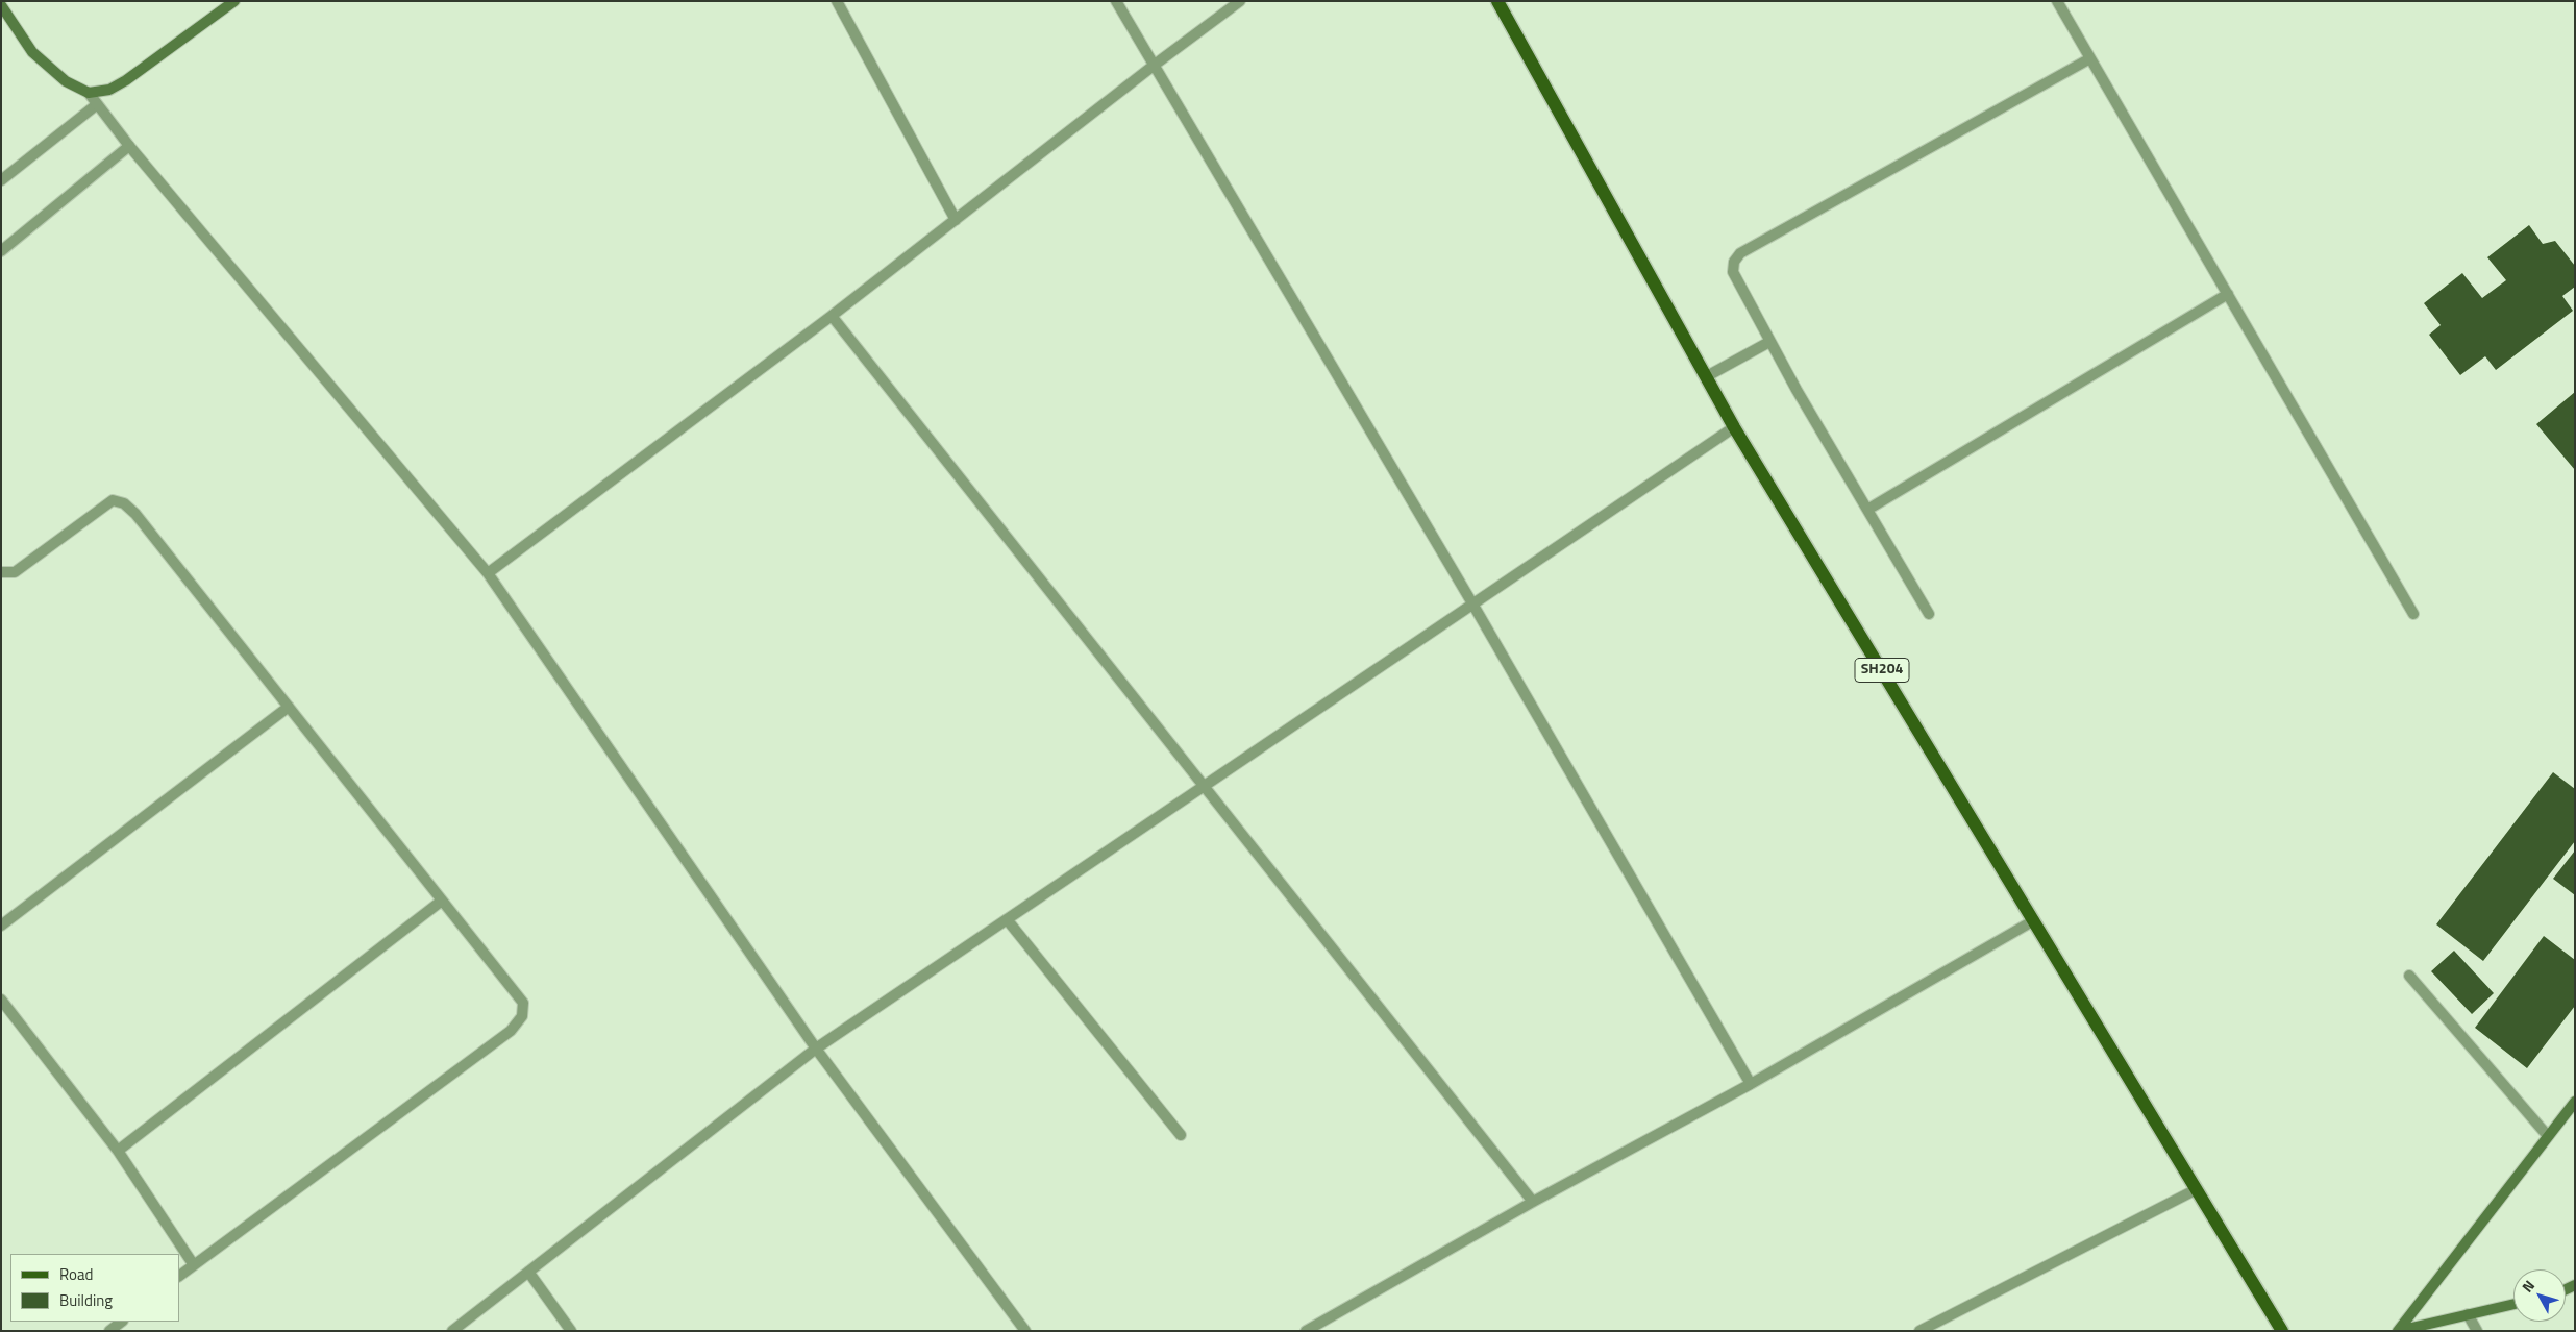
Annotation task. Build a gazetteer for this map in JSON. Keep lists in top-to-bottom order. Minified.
{"streets":{"main road":["SH204"]},"legend":["Road","Building"],"north":"top left"}
